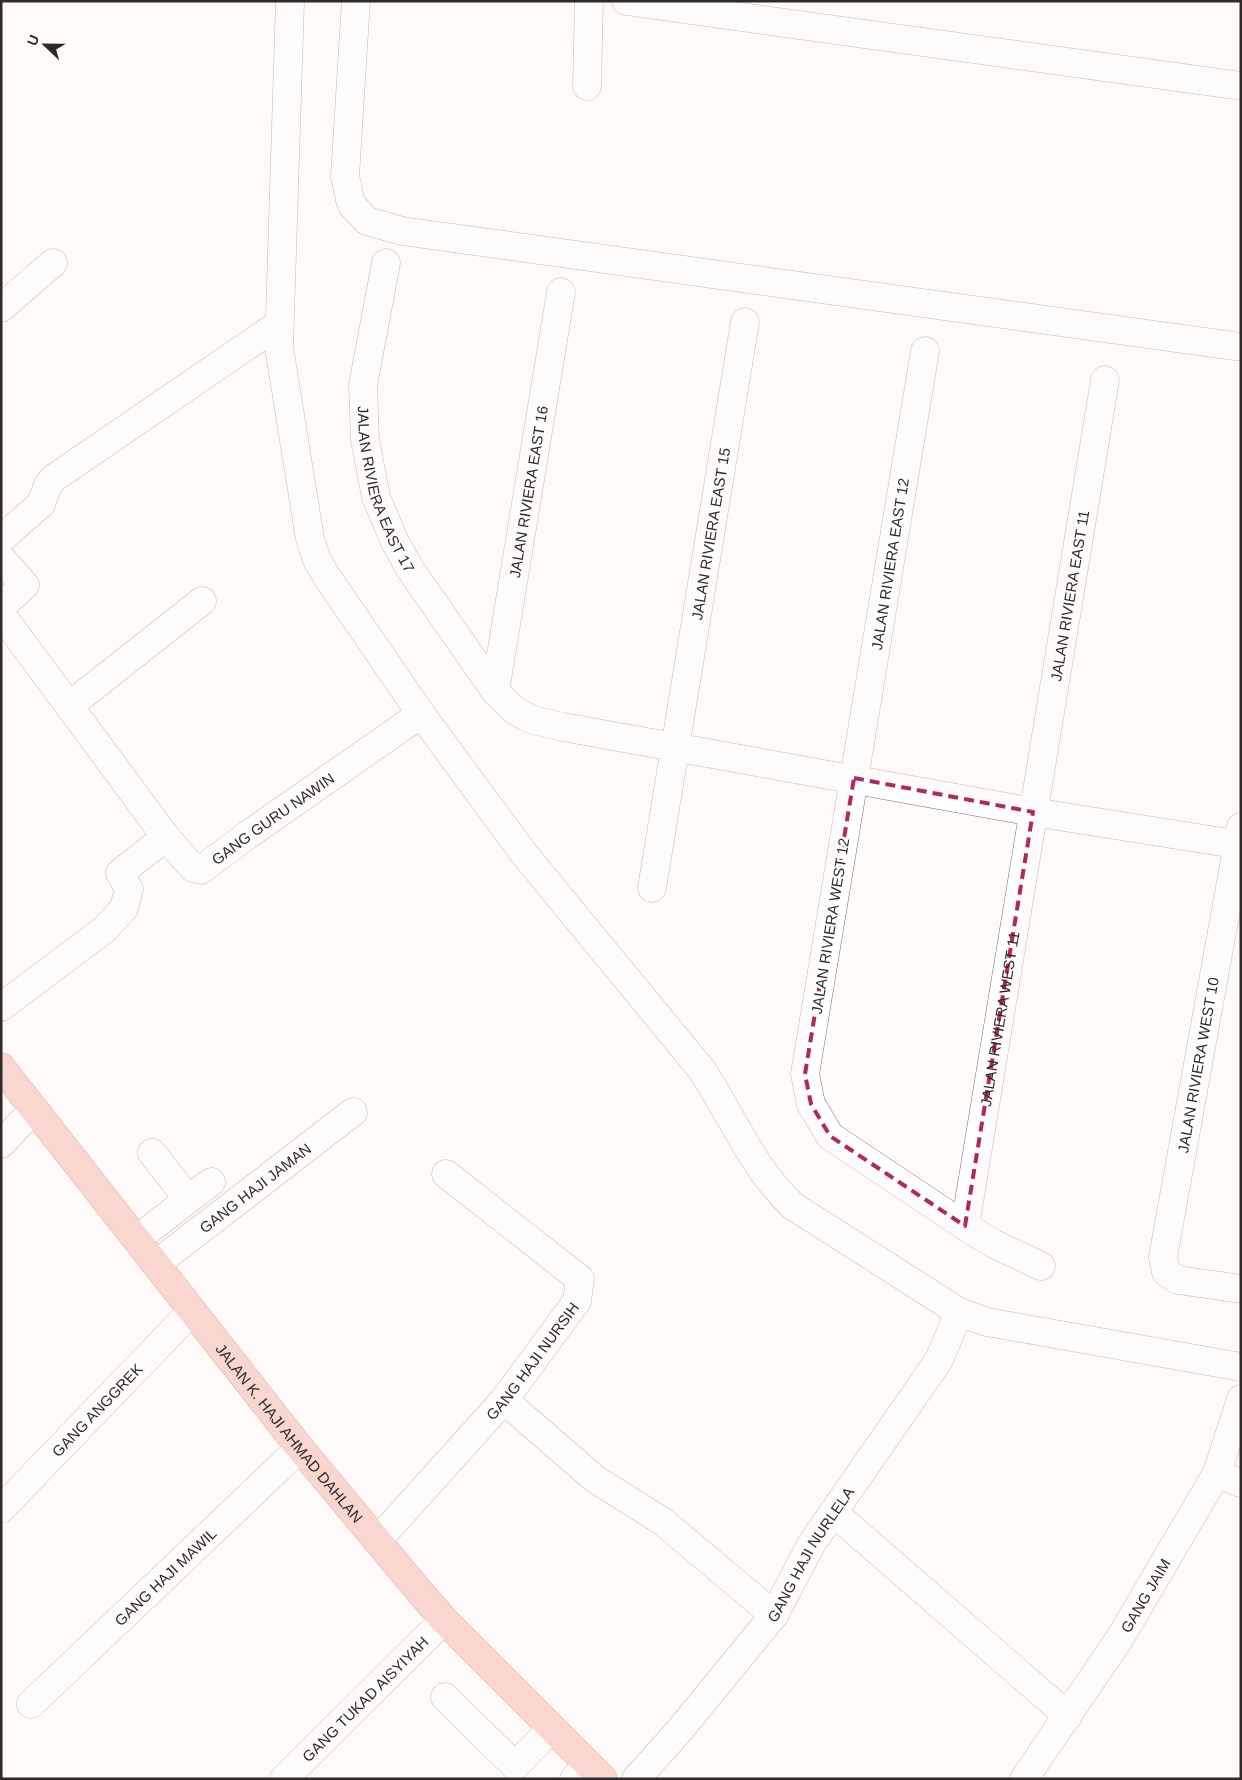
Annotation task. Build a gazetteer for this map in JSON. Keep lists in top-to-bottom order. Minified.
{"streets":{"main road":["JALAN K. HAJI AHMAD DAHLAN"],"street":["JALAN RIVIERA EAST 17","JALAN RIVIERA EAST 16","JALAN RIVIERA EAST 15","JALAN RIVIERA EAST 12","JALAN RIVIERA EAST 11","GANG GURU NAWIN","JALAN RIVIERA WEST 12","JALAN RIVIERA WEST 11","JALAN RIVIERA WEST 10","GANG HAJI JAMAN","GANG HAJI NURSIH","GANG ANGGREK","GANG HAJI NURLELA","GANG HAJI MAWIL","GANG JAIM","GANG TUKAD AISYIYAH"]},"crossings":[["JALAN RIVIERA EAST 17","JALAN RIVIERA EAST 16"],["JALAN RIVIERA EAST 17","JALAN RIVIERA EAST 15"],["JALAN RIVIERA EAST 17","JALAN RIVIERA EAST 12"],["JALAN RIVIERA EAST 17","JALAN RIVIERA EAST 11"],["JALAN RIVIERA EAST 17","JALAN RIVIERA WEST 12"],["JALAN RIVIERA EAST 17","JALAN RIVIERA WEST 11"],["JALAN RIVIERA EAST 17","JALAN RIVIERA WEST 10"],["JALAN RIVIERA EAST 12","JALAN RIVIERA WEST 12"],["JALAN RIVIERA EAST 11","JALAN RIVIERA WEST 11"],["JALAN RIVIERA WEST 12","JALAN RIVIERA WEST 11"],["GANG HAJI JAMAN","JALAN K. HAJI AHMAD DAHLAN"],["GANG HAJI NURSIH","JALAN K. HAJI AHMAD DAHLAN"],["GANG ANGGREK","JALAN K. HAJI AHMAD DAHLAN"],["JALAN K. HAJI AHMAD DAHLAN","GANG HAJI MAWIL"],["JALAN K. HAJI AHMAD DAHLAN","GANG TUKAD AISYIYAH"]],"north":"left"}
